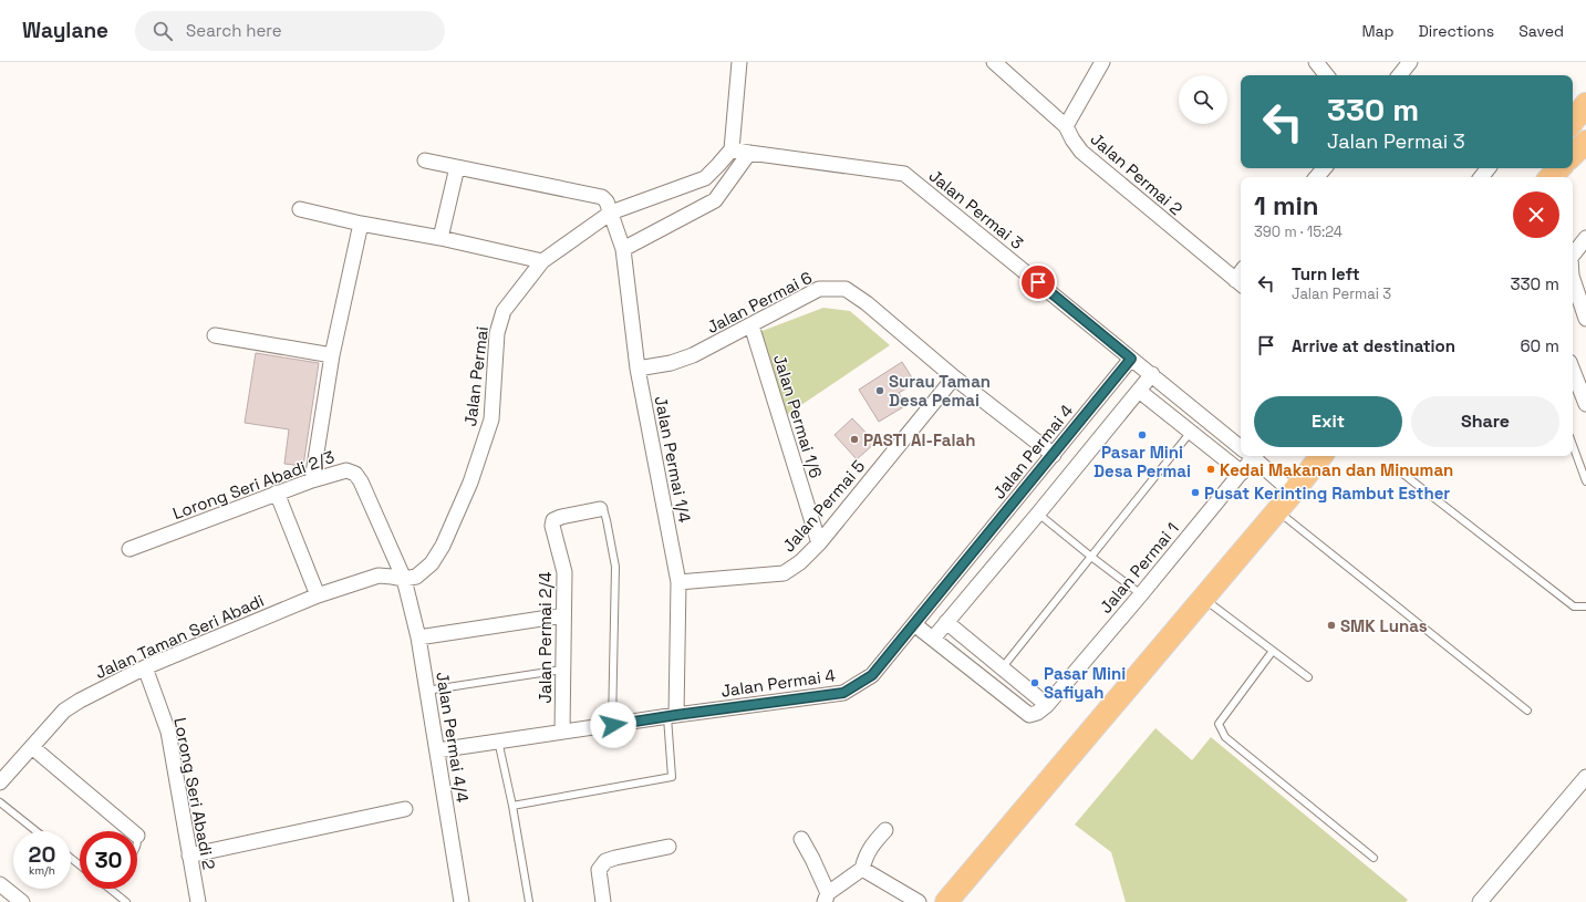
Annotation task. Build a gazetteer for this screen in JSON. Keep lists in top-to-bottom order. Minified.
{"streets":{"street":["Jalan Permai 2","Jalan Permai 3","Jalan Permai 6","Jalan Permai","Jalan Permai 1/6","Jalan Permai 4","Jalan Permai 1/4","Lorong Seri Abadi 2/3","Jalan Permai 5","Jalan Permai 1","Jalan Taman Seri Abadi","Jalan Permai 2/4","Jalan Permai 4/4","Lorong Seri Abadi 2"]},"crossings":[["Jalan Permai 3","Jalan Permai"],["Jalan Permai 3","Jalan Permai 4"],["Jalan Permai 6","Jalan Permai 1/6"],["Jalan Permai 6","Jalan Permai 4"],["Jalan Permai 6","Jalan Permai 1/4"],["Jalan Permai 6","Jalan Permai 5"],["Jalan Permai","Jalan Permai 1/4"],["Jalan Permai","Lorong Seri Abadi 2/3"],["Jalan Permai","Jalan Taman Seri Abadi"],["Jalan Permai","Jalan Permai 4/4"],["Jalan Permai 1/6","Jalan Permai 5"],["Jalan Permai 4","Jalan Permai 1/4"],["Jalan Permai 4","Jalan Permai 2/4"],["Jalan Permai 4","Jalan Permai 4/4"],["Jalan Permai 1/4","Jalan Permai 5"],["Lorong Seri Abadi 2/3","Jalan Taman Seri Abadi"],["Lorong Seri Abadi 2/3","Jalan Permai 4/4"],["Jalan Taman Seri Abadi","Jalan Permai 4/4"],["Jalan Taman Seri Abadi","Lorong Seri Abadi 2"]],"places":["Surau Taman Desa Pemai","Pasar Mini Desa Permai","PASTI Al-Falah","Kedai Makanan dan Minuman","Pusat Kerinting Rambut Esther","SMK Lunas","Pasar Mini Safiyah"],"page":{"header":"Waylane","search":"Search here","nav":["Map","Directions","Saved"],"turn":["330 m","Jalan Permai 3"],"heading":["1 min","390 m · 15:24"],"list":[{"name":"Turn left","note":"Jalan Permai 3","value":"330 m"},{"name":"Arrive at destination","value":"60 m"}],"buttons":["Exit","Share"],"speed":"20 km/h","limit":"30"}}
